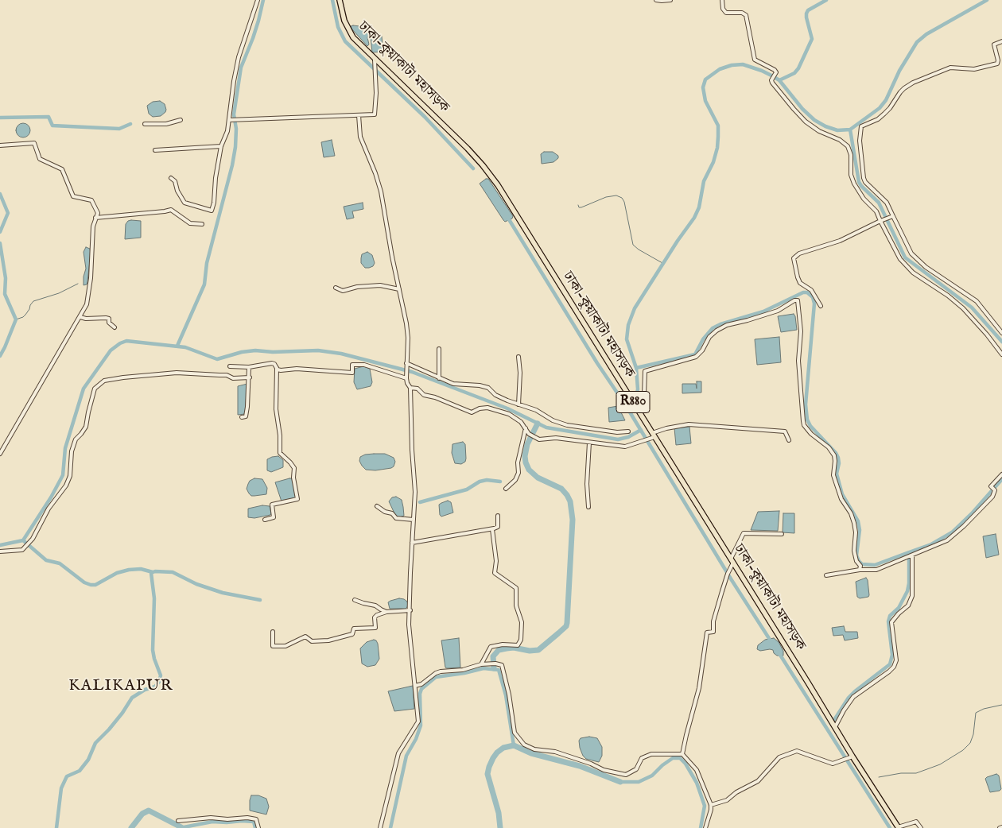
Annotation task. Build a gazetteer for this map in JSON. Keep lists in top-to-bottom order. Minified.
{"streets":{"main road":["ঢাকা-কুয়াকাটা মহাসড়ক","R880"]},"districts":["KALIKAPUR"]}
